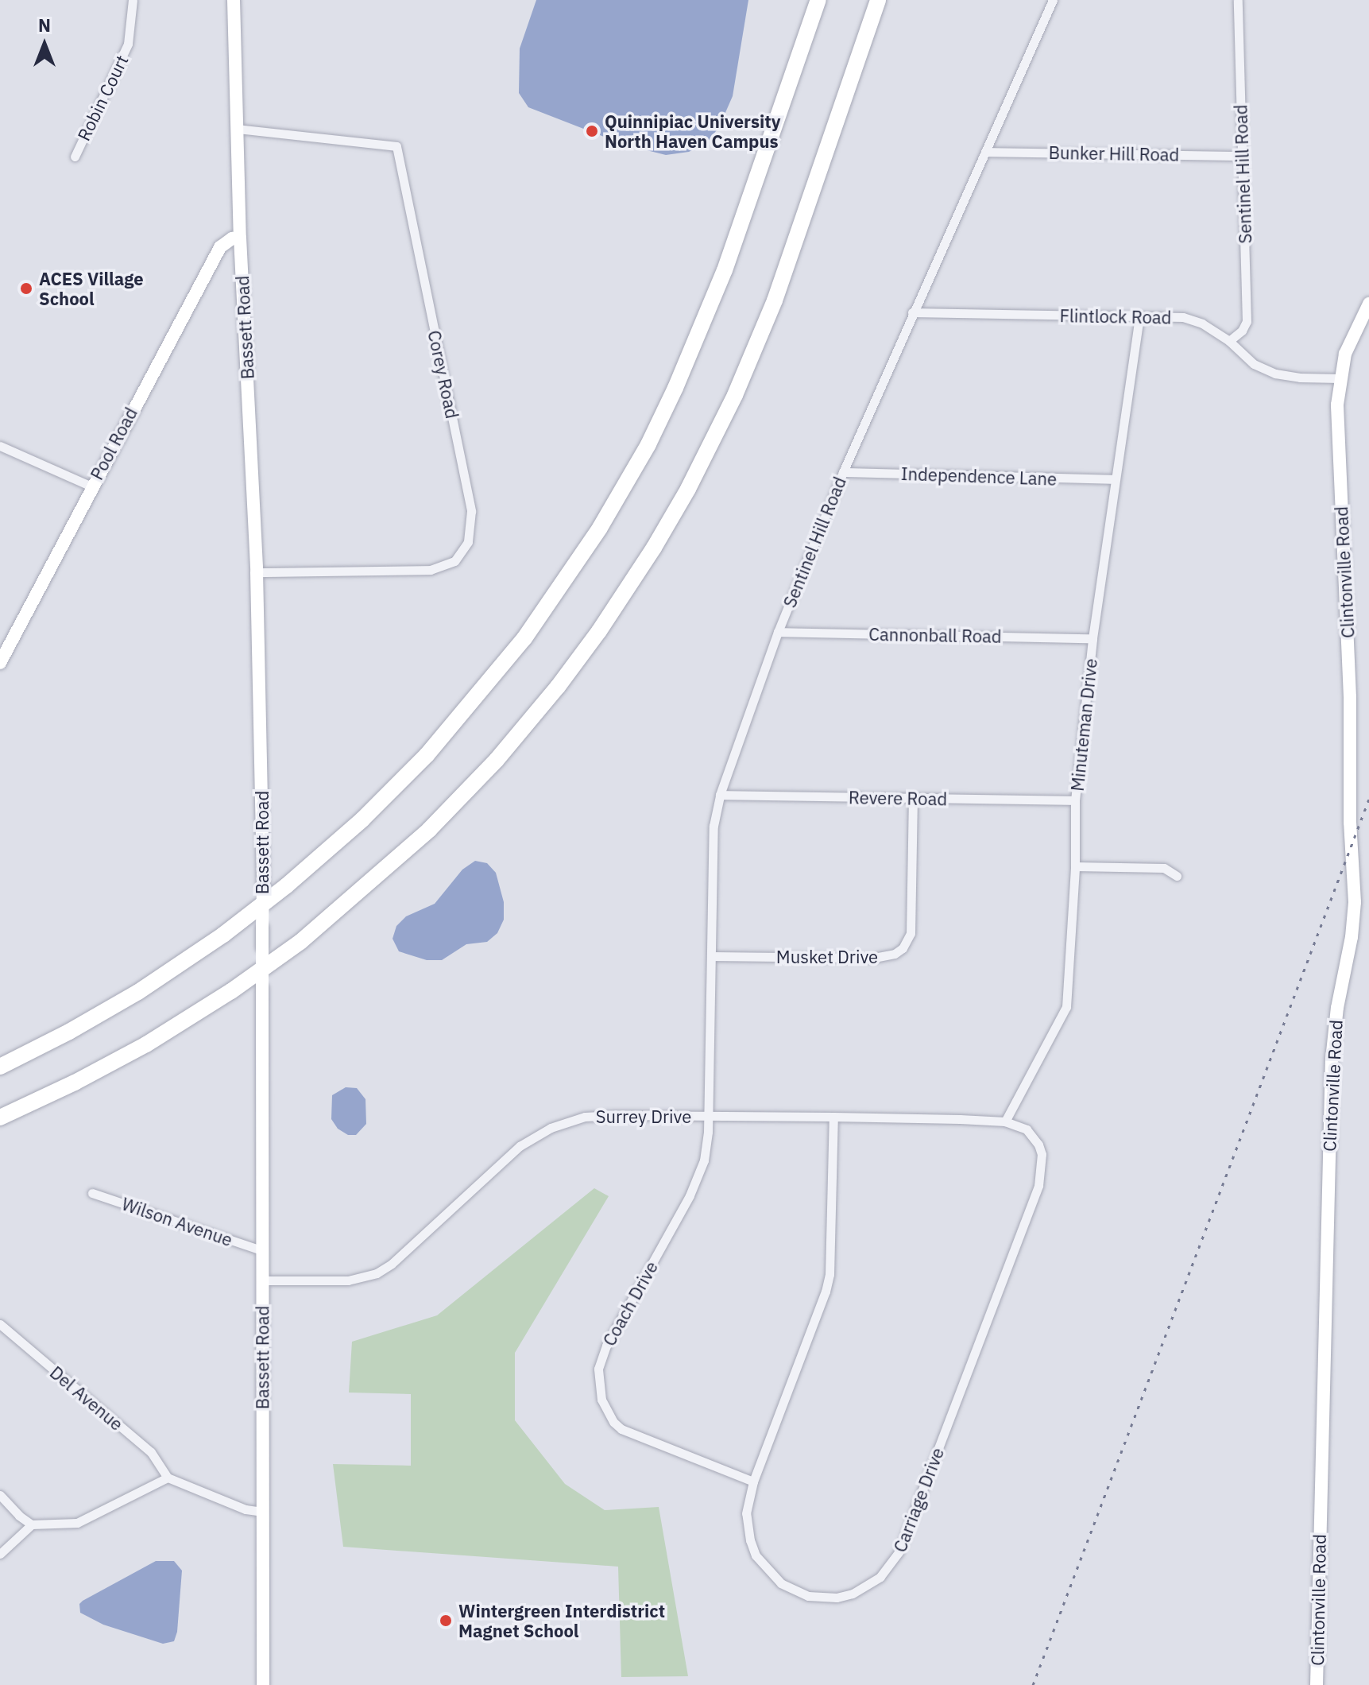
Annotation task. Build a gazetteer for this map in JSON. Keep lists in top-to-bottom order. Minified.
{"streets":{"street":["Robin Court","Bunker Hill Road","Sentinel Hill Road","Flintlock Road","Bassett Road","Corey Road","Pool Road","Independence Lane","Clintonville Road","Cannonball Road","Minuteman Drive","Revere Road","Musket Drive","Surrey Drive","Wilson Avenue","Coach Drive","Del Avenue","Carriage Drive"]},"crossings":[["Bunker Hill Road","Sentinel Hill Road"],["Sentinel Hill Road","Flintlock Road"],["Sentinel Hill Road","Independence Lane"],["Sentinel Hill Road","Cannonball Road"],["Sentinel Hill Road","Revere Road"],["Sentinel Hill Road","Musket Drive"],["Sentinel Hill Road","Surrey Drive"],["Sentinel Hill Road","Coach Drive"],["Flintlock Road","Clintonville Road"],["Flintlock Road","Minuteman Drive"],["Bassett Road","Corey Road"],["Bassett Road","Pool Road"],["Bassett Road","Surrey Drive"],["Bassett Road","Wilson Avenue"],["Independence Lane","Minuteman Drive"],["Cannonball Road","Minuteman Drive"],["Minuteman Drive","Revere Road"],["Minuteman Drive","Surrey Drive"],["Minuteman Drive","Carriage Drive"],["Revere Road","Musket Drive"],["Surrey Drive","Coach Drive"],["Surrey Drive","Carriage Drive"],["Coach Drive","Carriage Drive"]],"places":["Quinnipiac University North Haven Campus","ACES Village School","Wintergreen Interdistrict Magnet School"],"north":"top"}
